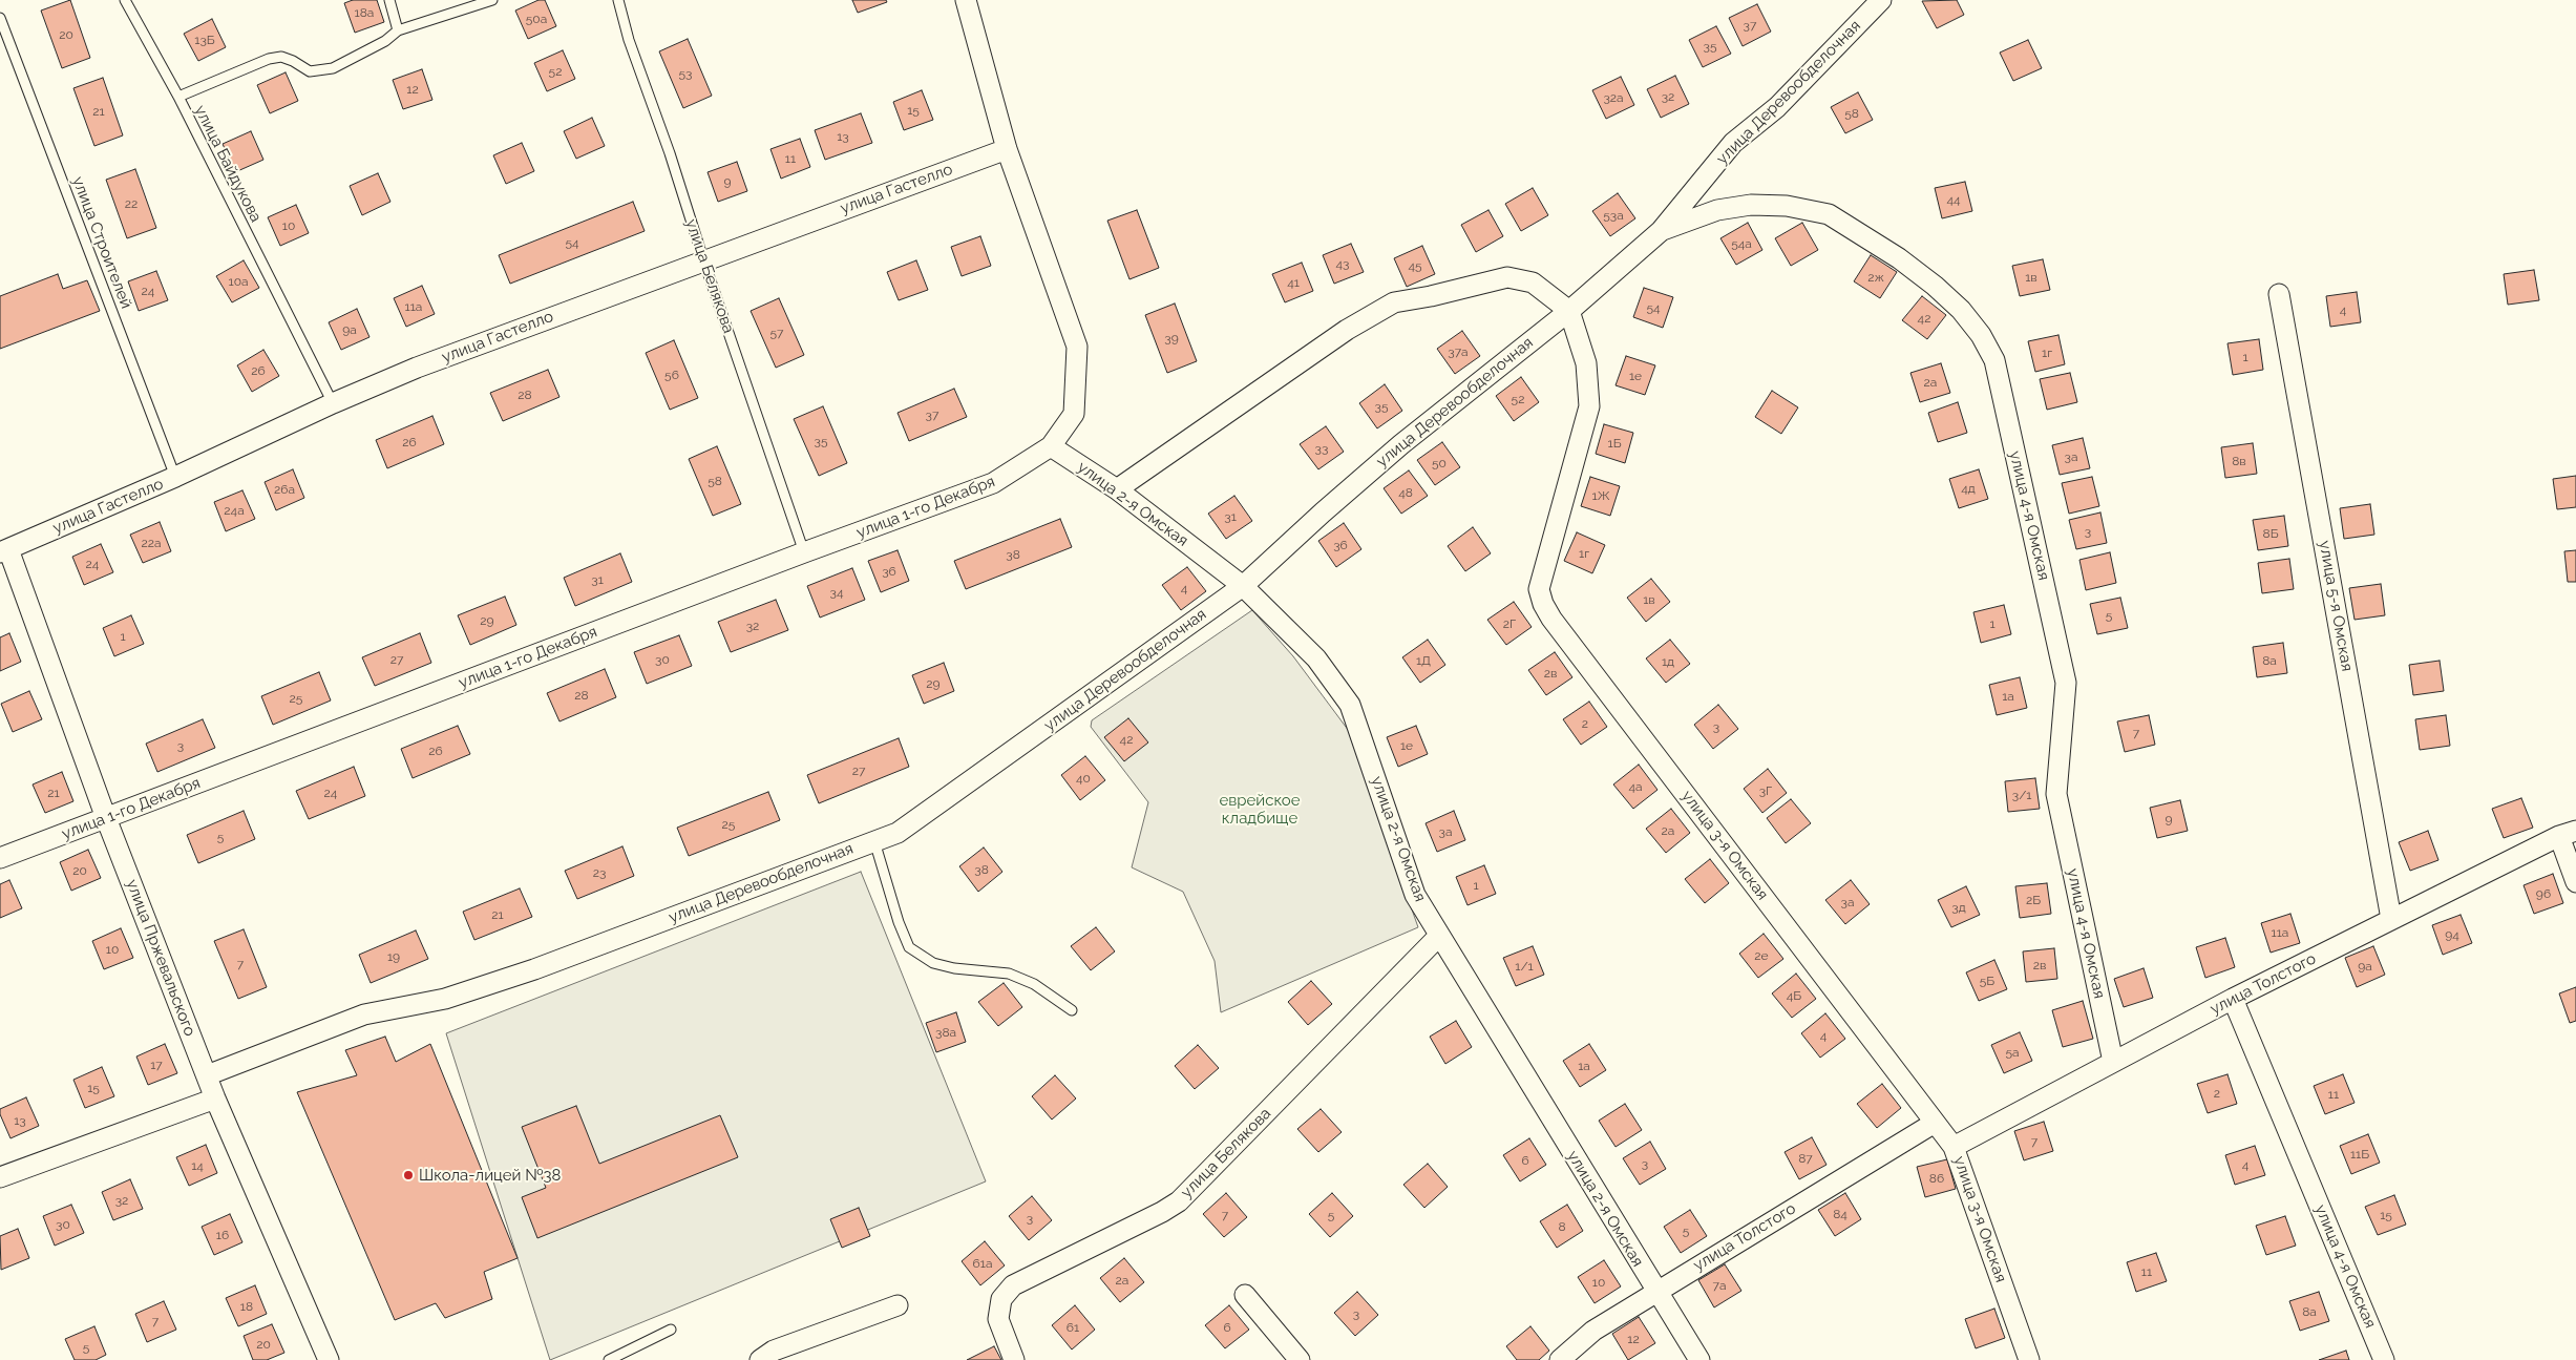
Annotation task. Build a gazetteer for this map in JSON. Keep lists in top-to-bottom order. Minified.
{"streets":{"street":["улица Деревообделочная","улица Гастелло","улица Белякова","улица 2-я Омская","улица 1-го Декабря","улица 4-я Омская","улица 5-я Омская","улица 3-я Омская","улица Пржевальского","улица Толстого"],"lane":["улица Байдукова","улица Строителей"]},"crossings":[["улица Деревообделочная","улица 2-я Омская"],["улица Деревообделочная","улица 4-я Омская"],["улица Деревообделочная","улица 3-я Омская"],["улица Деревообделочная","улица Пржевальского"],["улица Байдукова","улица Гастелло"],["улица Гастелло","улица Строителей"],["улица Гастелло","улица Белякова"],["улица Гастелло","улица Пржевальского"],["улица Белякова","улица 2-я Омская"],["улица Белякова","улица 1-го Декабря"],["улица 2-я Омская","улица 1-го Декабря"],["улица 2-я Омская","улица Толстого"],["улица 1-го Декабря","улица Пржевальского"],["улица 4-я Омская","улица Толстого"],["улица 5-я Омская","улица Толстого"],["улица 3-я Омская","улица Толстого"]],"parks":["еврейское кладбище"],"places":["Школа-лицей №38"],"house_numbers":["18а","50а","37","20","13Б","35","52","53","12","32","32а","15","21","58","13","11","9","44","22","53а","10","54","54а","43","45","2ж","1в","10а","41","24","11а","54","4","42","9а","57","39","37а","1г","1","26","56","1е","2а","28","52","35","37","35","26","1Б","33","3а","8в","50","58","4д","26а","48","1Ж","24а","31","3","8Б","22а","36","1г","38","24","36","31","4","34","1в","5","29","2Г","1","32","1","27","30","1Д","8а","1д","2в","29","28","1а","25","2","3","7","42","3","1е","26","27","40","4а","3Г","21","24","3/1","9","25","2а","3а","5","38","20","23","1","96","2Б","3а","3д","21","11а","94","10","2е","19","7","2в","1/1","9а","5Б","4Б","38а","4","5а","17","1а","15","2","11","13","7","11Б","87","6","3","4","14","86","32","84","7","5","15","3","30","8","5","16","61а","11","2а","10","7а","18","8а","3","7","61","6","12","20","5"]}
